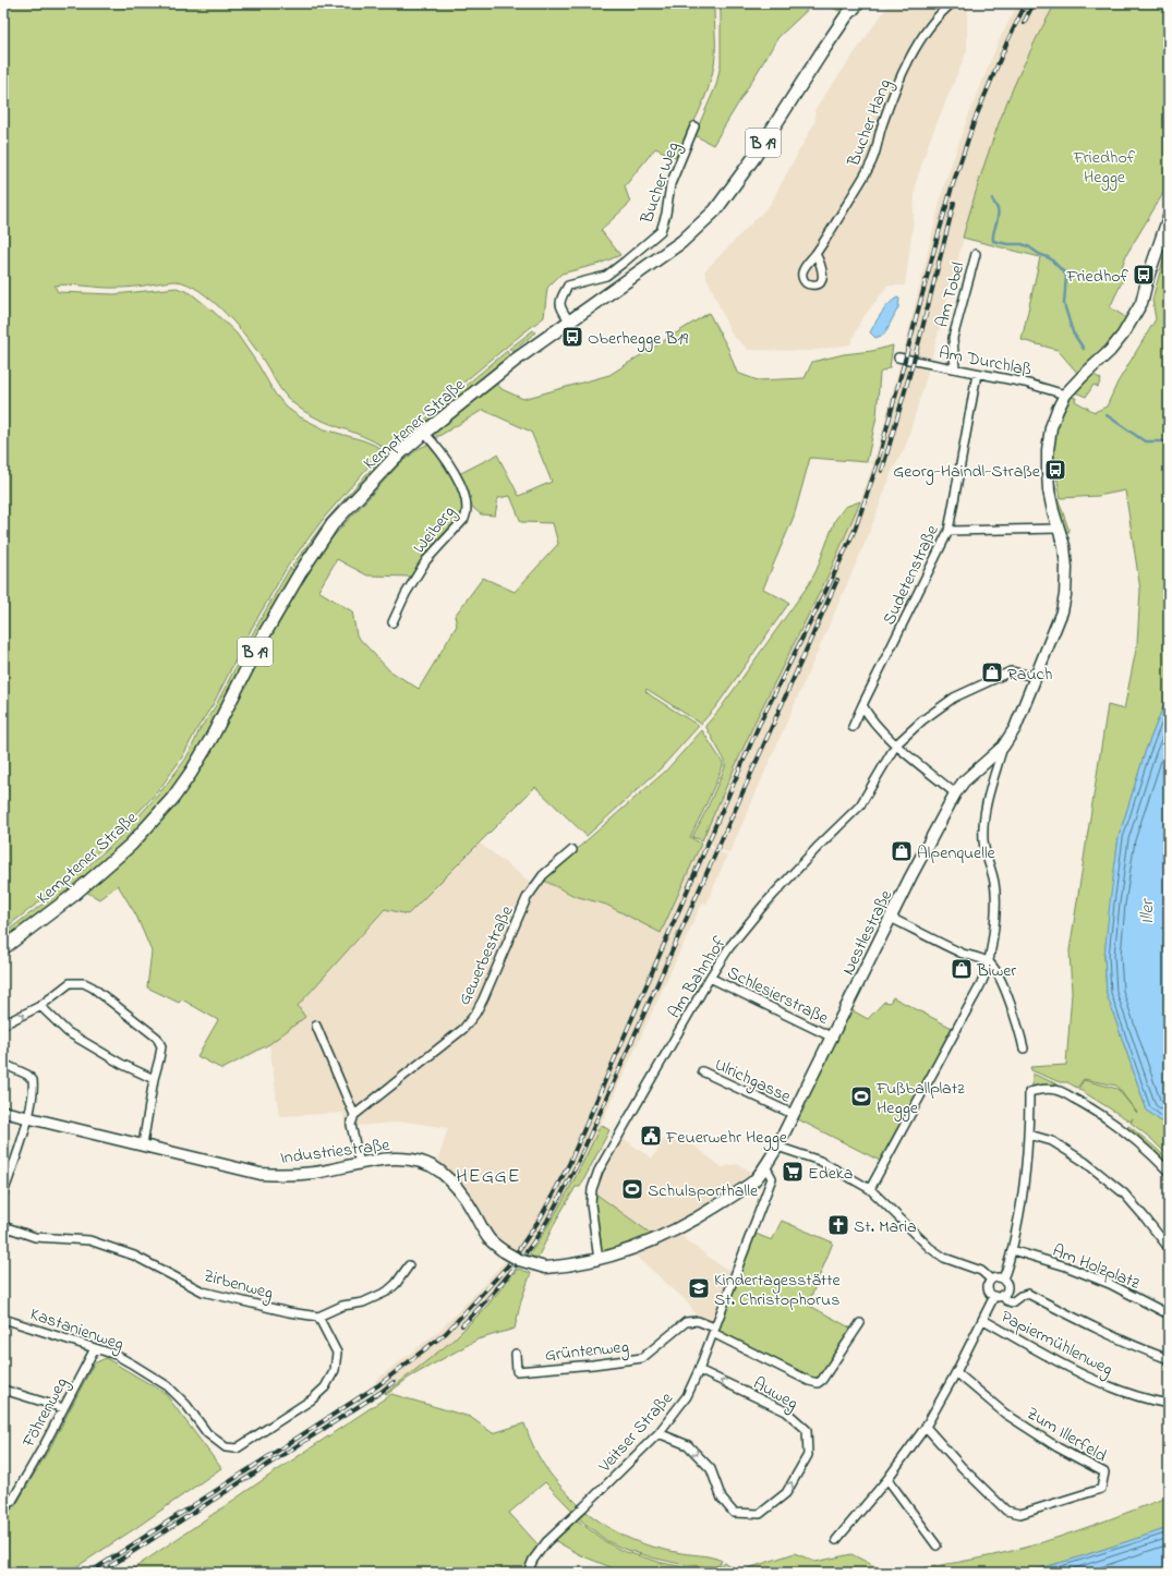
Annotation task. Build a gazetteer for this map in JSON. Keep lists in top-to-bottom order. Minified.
{"streets":{"main road":["B 19","Kemptener Straße"],"street":["Bucher Hang","Bucher Weg","Am Tobel","Am Durchlaß","Weiberg","Sudetenstraße","Nestlestraße","Gewerbestraße","Am Bahnhof","Schlesierstraße","Ulrichgasse","Industriestraße","Am Holzplatz","Zirbenweg","Kastanienweg","Papiermühlenweg","Grüntenweg","Auweg","Föhrenweg","Veitser Straße","Zum Illerfeld"]},"crossings":[["Bucher Weg","Kemptener Straße"],["Am Tobel","Am Durchlaß"],["Am Durchlaß","Sudetenstraße"],["Kemptener Straße","Weiberg"],["Nestlestraße","Schlesierstraße"],["Nestlestraße","Ulrichgasse"],["Nestlestraße","Industriestraße"],["Am Bahnhof","Schlesierstraße"],["Am Bahnhof","Industriestraße"],["Industriestraße","Veitser Straße"],["Zirbenweg","Kastanienweg"],["Kastanienweg","Föhrenweg"],["Grüntenweg","Veitser Straße"],["Auweg","Veitser Straße"]],"districts":["HEGGE"],"water":["Iller"],"parks":["Friedhof Hegge"],"places":{"bus stop":["Friedhof","Oberhegge B19","Georg-Haindl-Straße"],"shop":["Rauch","Alpenquelle","Biwer"],"sports":["Fußballplatz Hegge","Schulsporthalle"],"public building":["Feuerwehr Hegge"],"supermarket":["Edeka"],"church":["St. Maria"],"school or university":["Kindertagesstätte St. Christophorus"]}}
